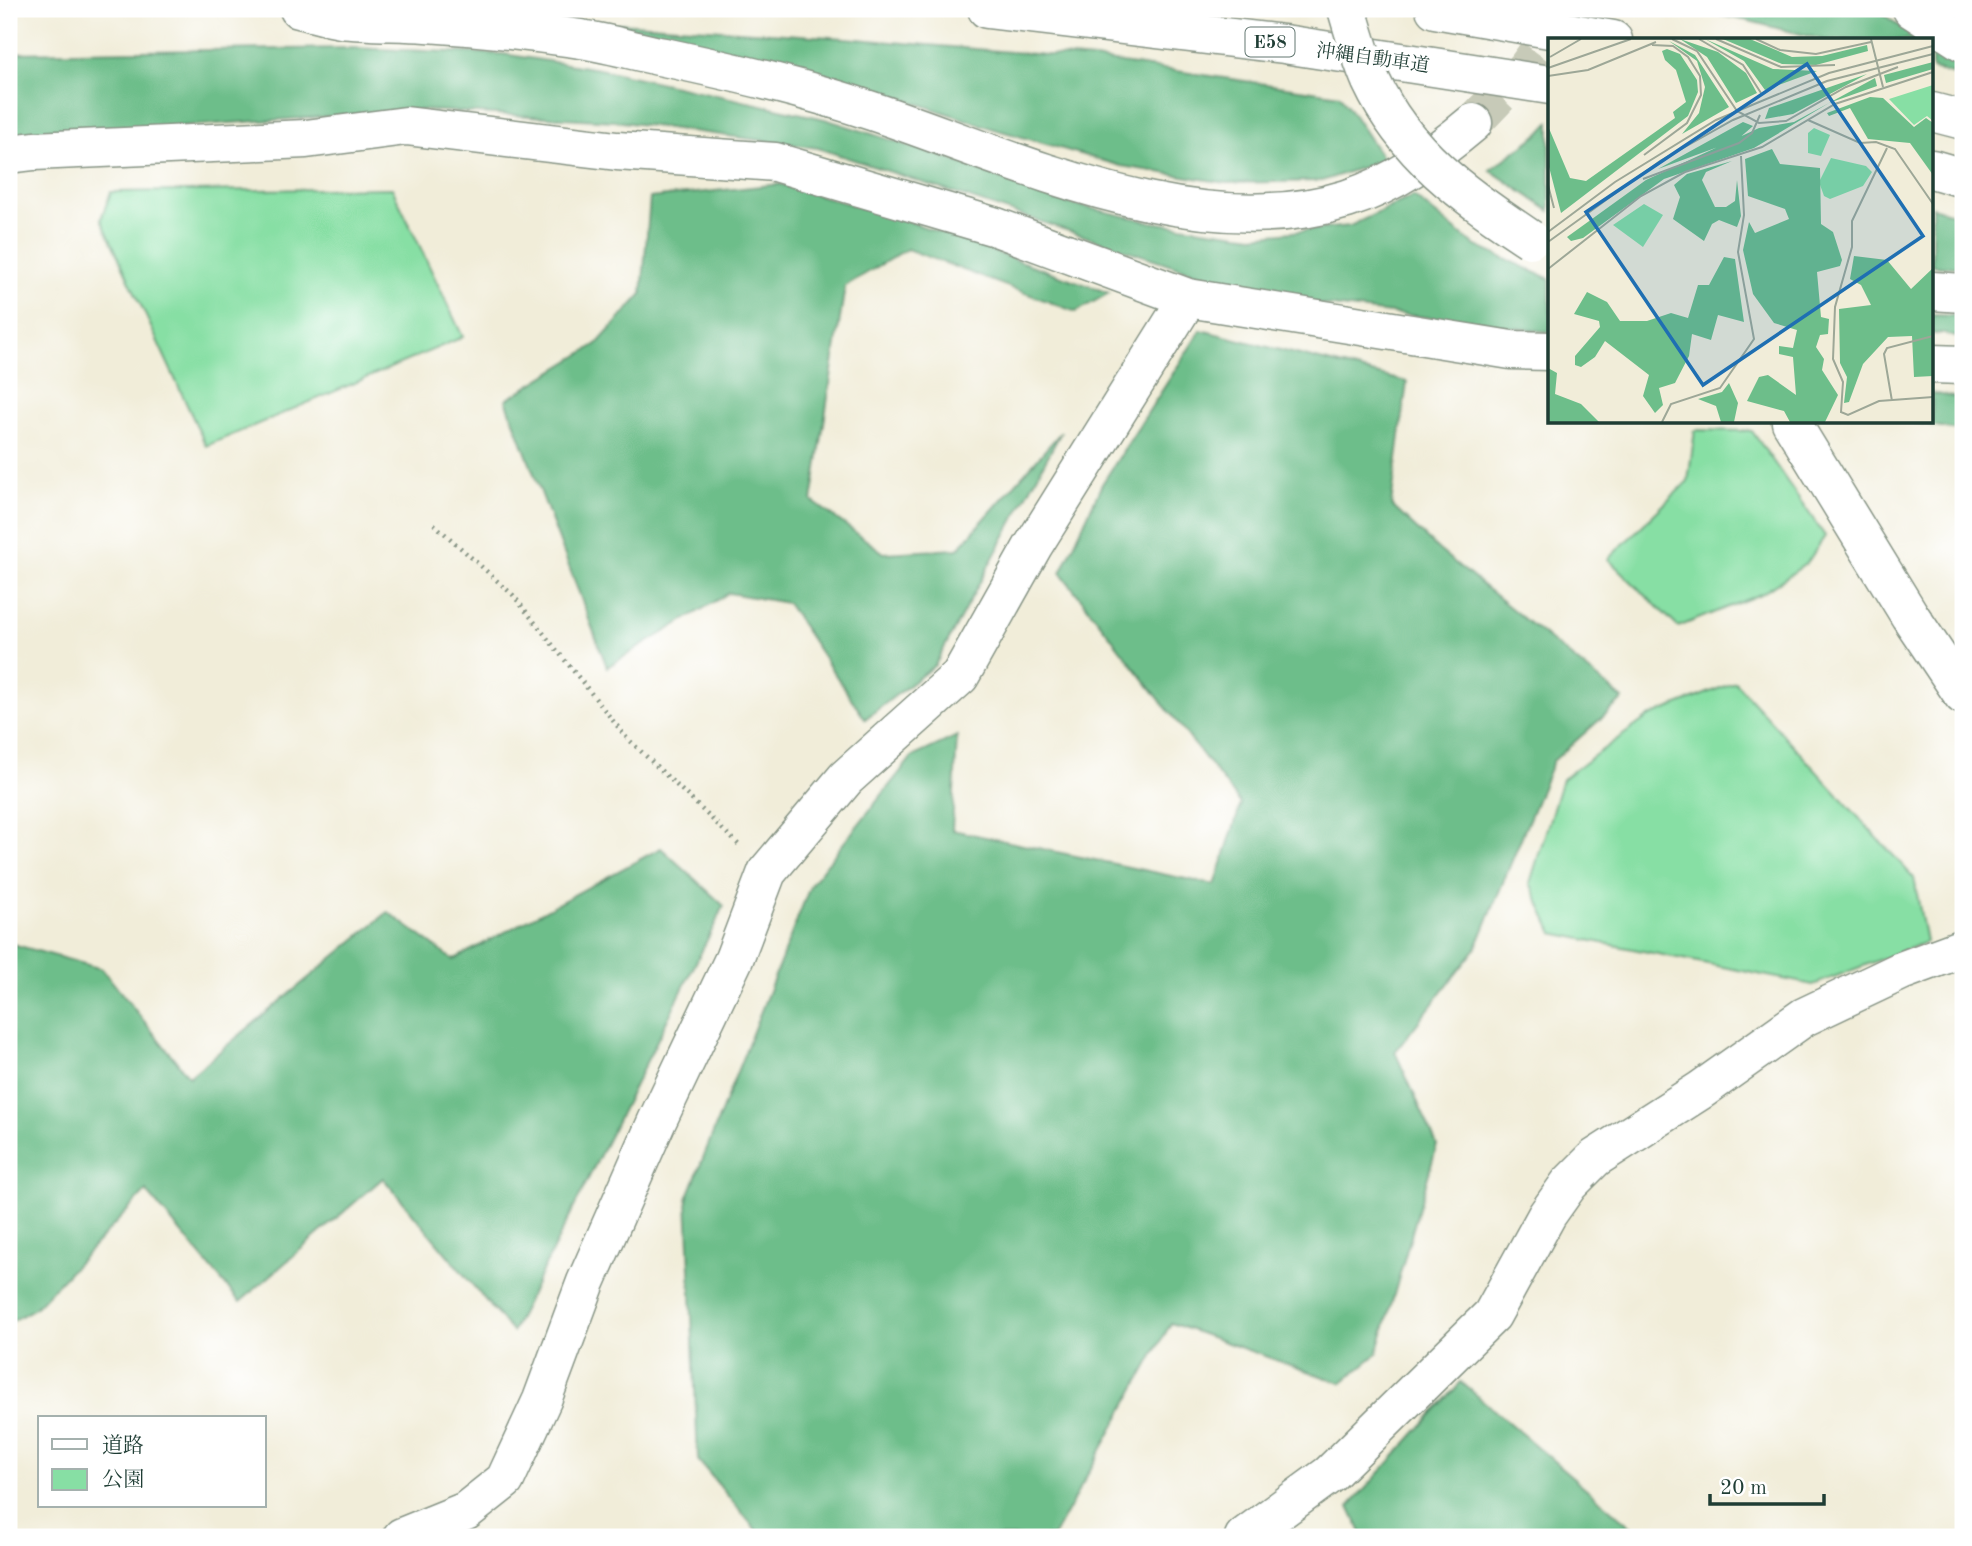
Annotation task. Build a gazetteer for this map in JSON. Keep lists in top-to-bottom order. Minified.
{"streets":{"main road":["E58","沖縄自動車道"]},"legend":["道路","公園"],"scale_bar":"20 m"}
